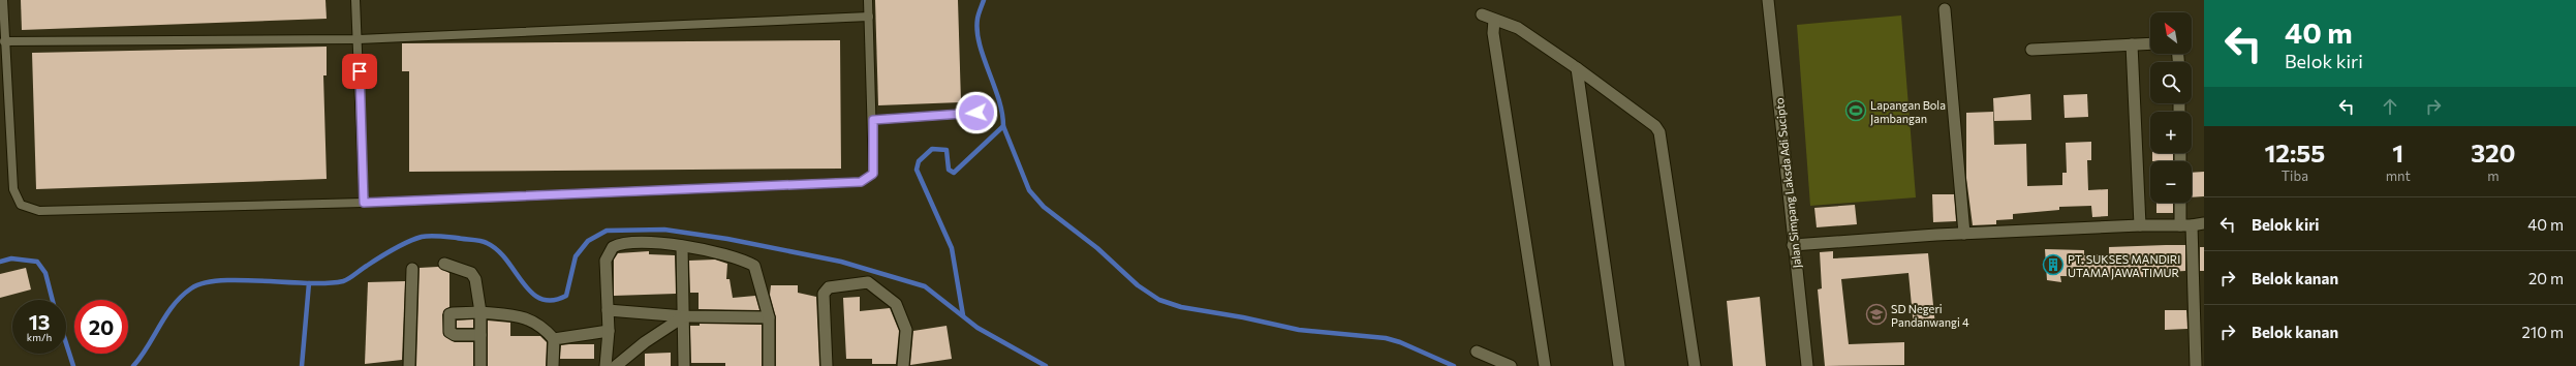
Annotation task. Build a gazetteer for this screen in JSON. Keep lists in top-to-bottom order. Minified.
{"streets":{"street":["Jalan Simpang Laksda Adi Sucipto"]},"places":{"sports":["Lapangan Bola Jambangan"],"building":["PT. SUKSES MANDIRI UTAMA JAWA TIMUR"],"school or university":["SD Negeri Pandanwangi 4"]},"north":"top left","page":{"turn":["40 m","Belok kiri"],"map_buttons":["+","−"],"eta":["12:55","Tiba","1","mnt","320","m"],"list":[{"name":"Belok kiri","value":"40 m"},{"name":"Belok kanan","value":"20 m"},{"name":"Belok kanan","value":"210 m"}],"speed":"13 km/h","limit":"20"}}
